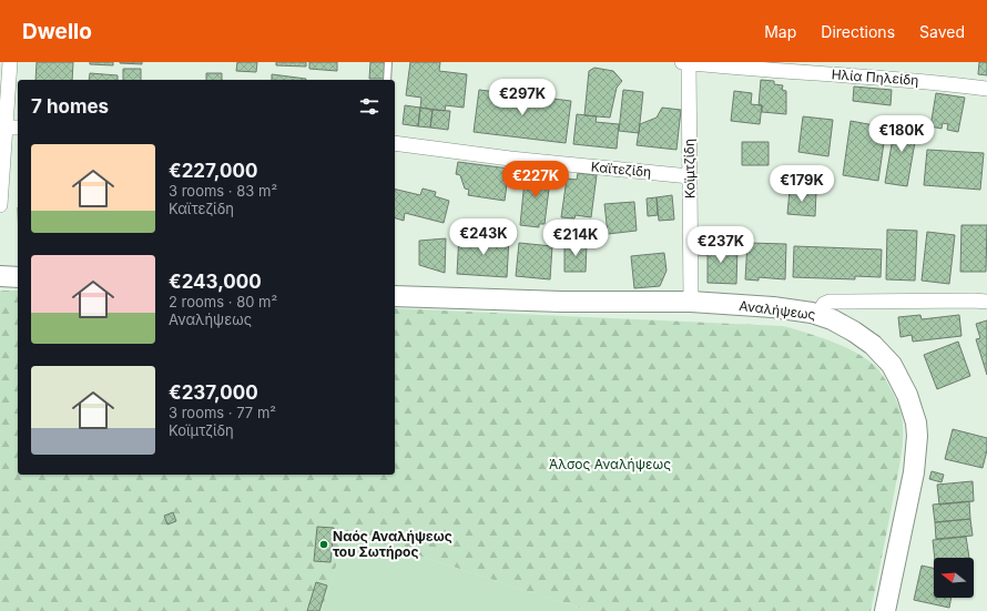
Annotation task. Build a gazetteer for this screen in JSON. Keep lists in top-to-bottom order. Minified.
{"streets":{"street":["Ηλία Πηλείδη","Κοϊμτζίδη","Καϊτεζίδη","Αναλήψεως"]},"crossings":[["Ηλία Πηλείδη","Κοϊμτζίδη"],["Κοϊμτζίδη","Καϊτεζίδη"],["Κοϊμτζίδη","Αναλήψεως"]],"parks":["Άλσος Αναλήψεως"],"places":["Ναός Αναλήψεως του Σωτήρος"],"north":"left","page":{"header":"Dwello","nav":["Map","Directions","Saved"],"price":["€297K","€180K","€227K","€179K","€243K","€214K","€237K"],"heading":"7 homes","list":[{"name":"€227,000","note":"3 rooms · 83 m² · Καϊτεζίδη"},{"name":"€243,000","note":"2 rooms · 80 m² · Αναλήψεως"},{"name":"€237,000","note":"3 rooms · 77 m² · Κοϊμτζίδη"}]}}
